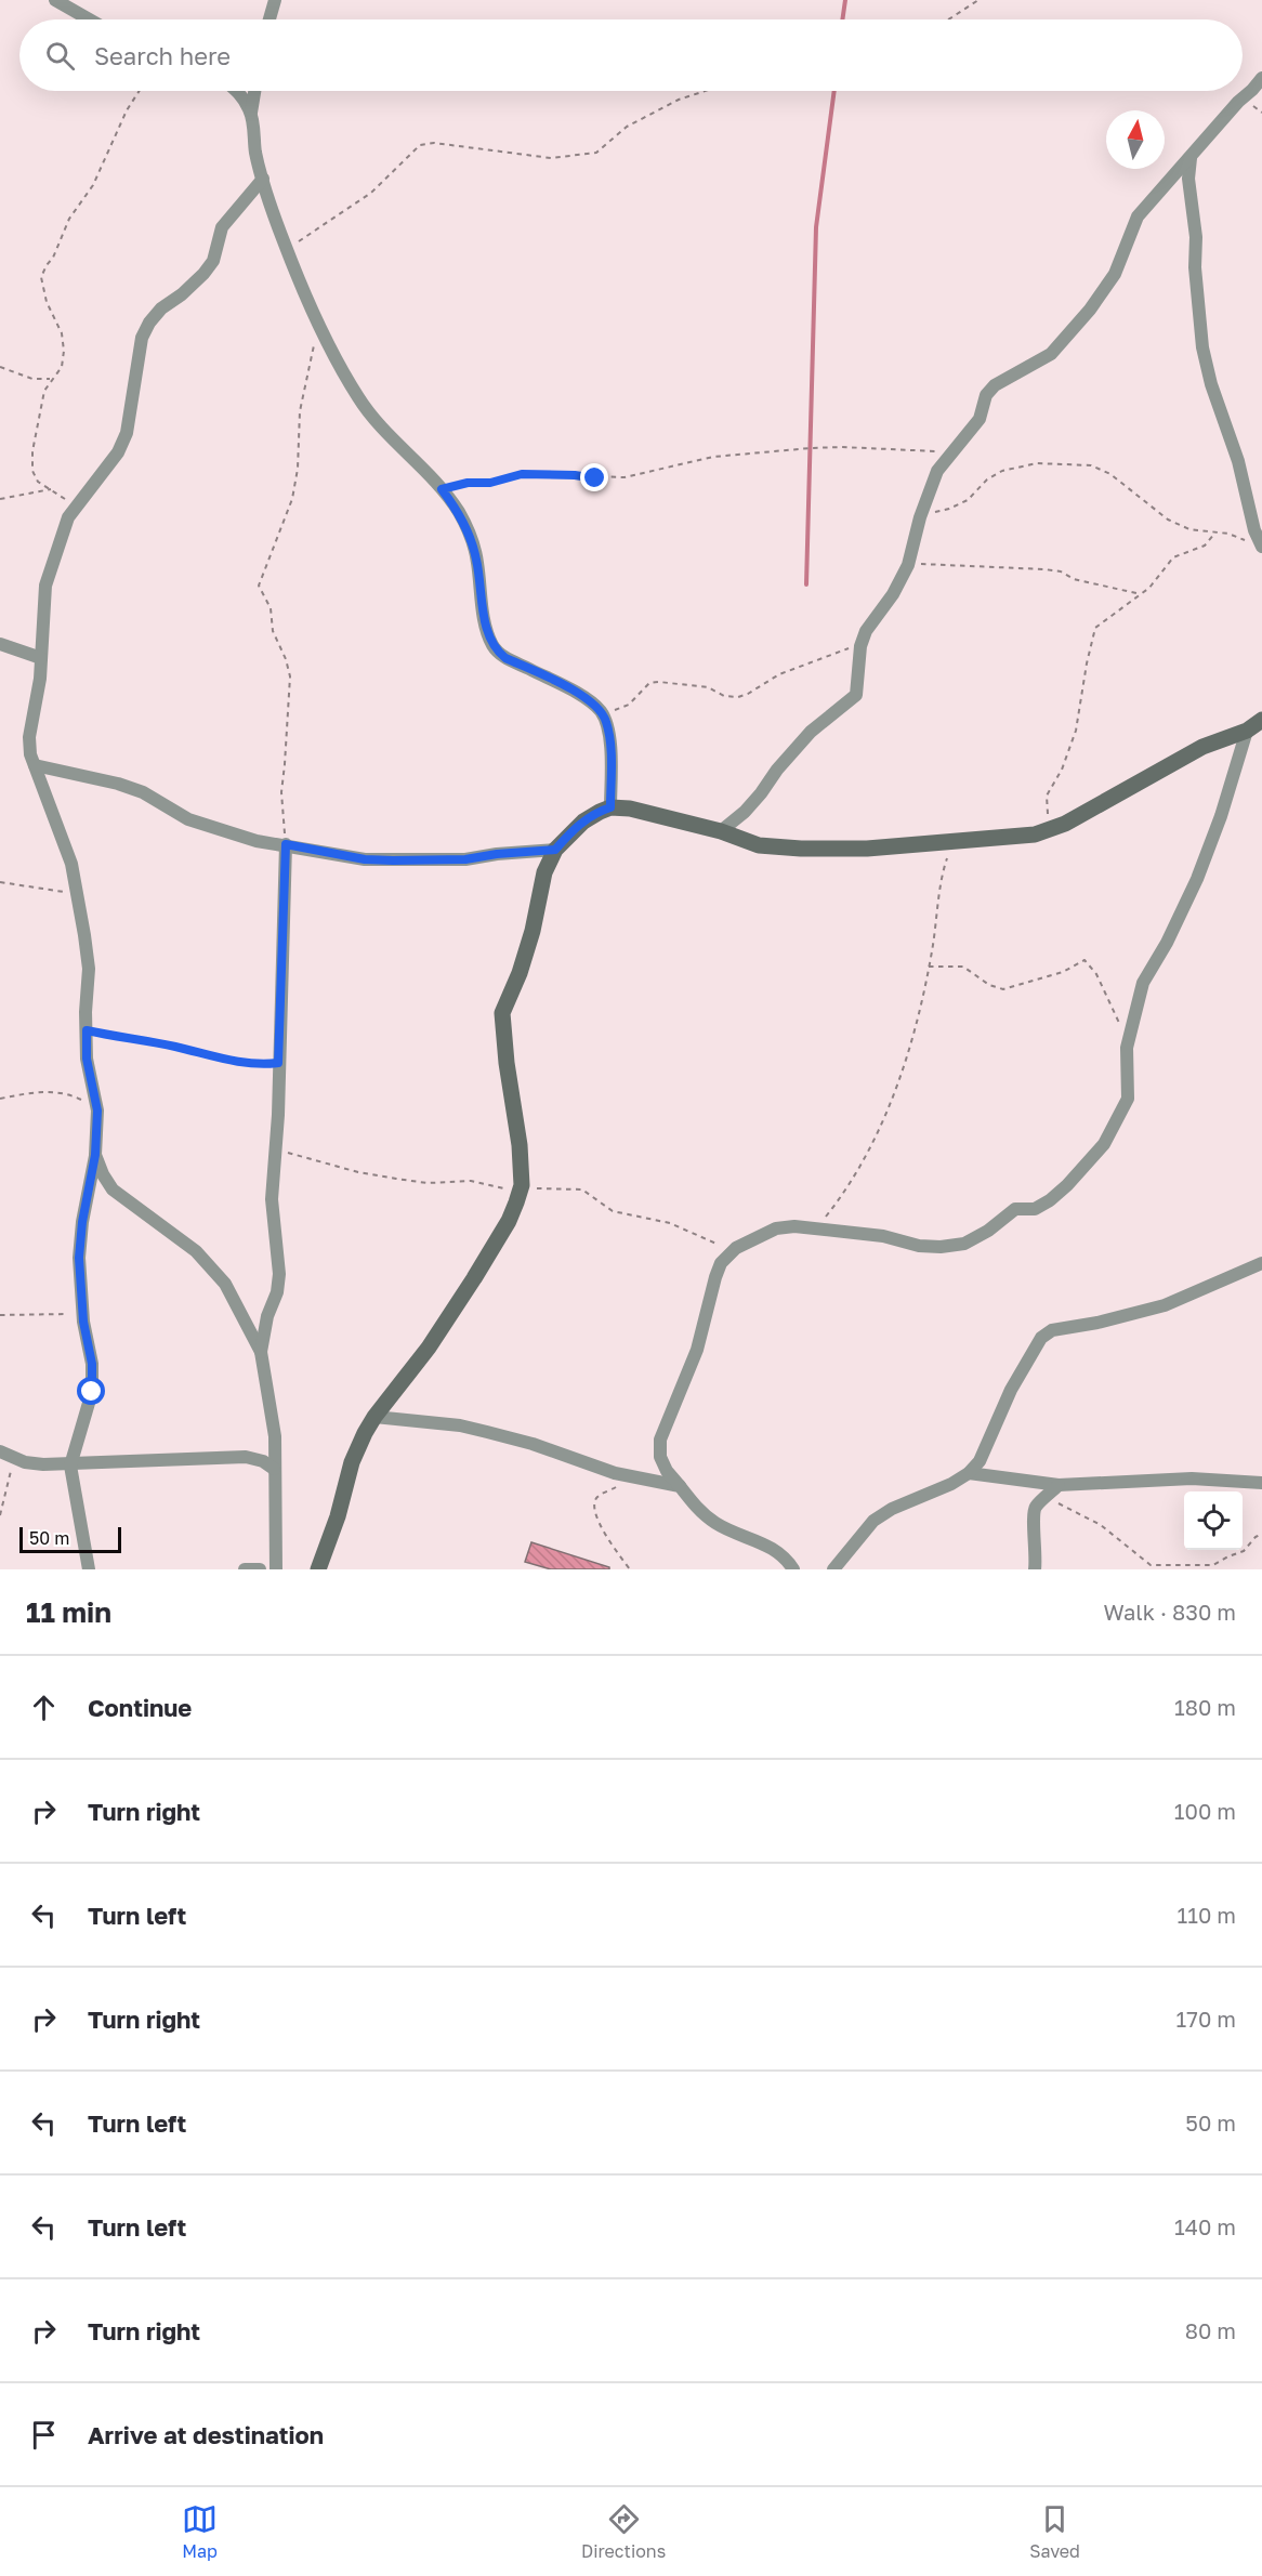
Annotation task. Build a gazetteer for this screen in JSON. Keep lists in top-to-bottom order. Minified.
{"scale_bar":"50 m","north":"top","page":{"search":"Search here","scale":"50 m","heading":["11 min","Walk · 830 m"],"list":[["Continue","180 m"],["Turn right","100 m"],["Turn left","110 m"],["Turn right","170 m"],["Turn left","50 m"],["Turn left","140 m"],["Turn right","80 m"],"Arrive at destination"],"nav":["Map","Directions","Saved"]}}
